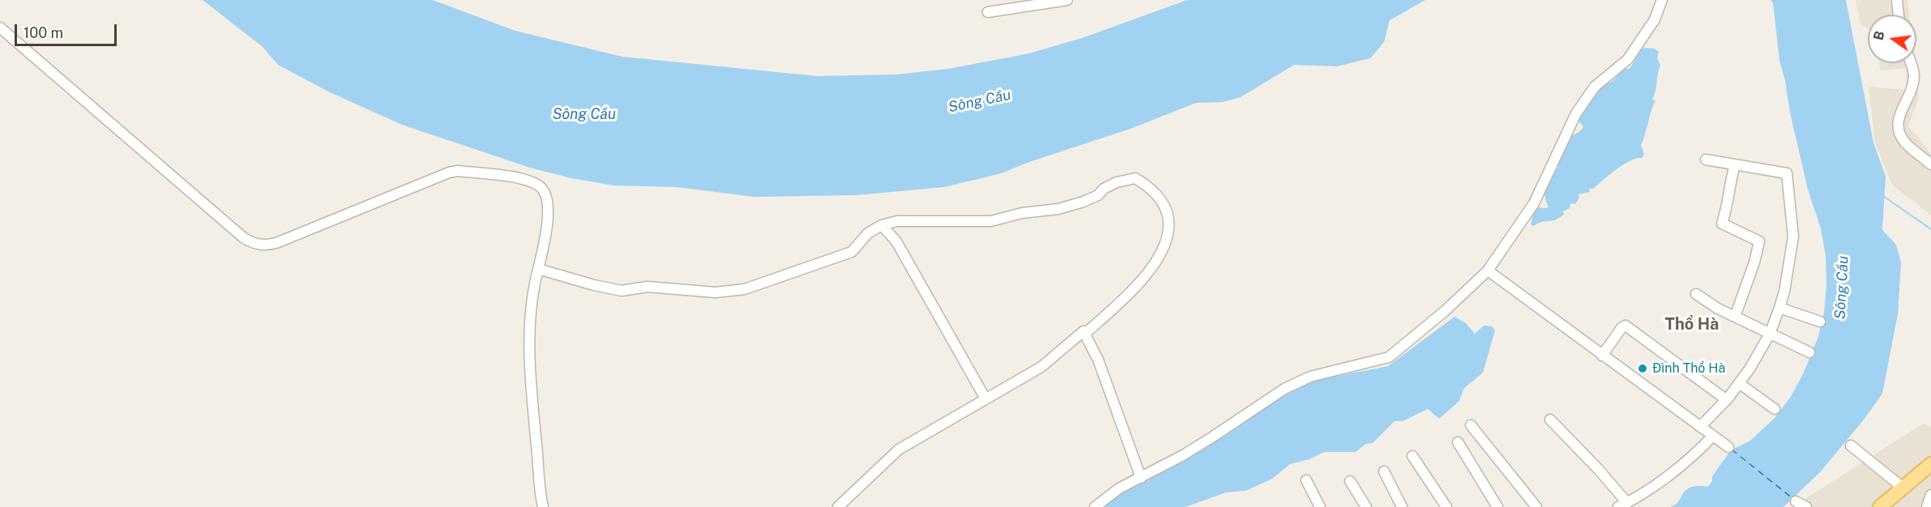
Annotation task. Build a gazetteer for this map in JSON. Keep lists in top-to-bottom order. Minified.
{"districts":["Thổ Hà"],"water":["Sông Cầu"],"places":["Đình Thổ Hà"],"scale_bar":"100 m","north":"left"}
